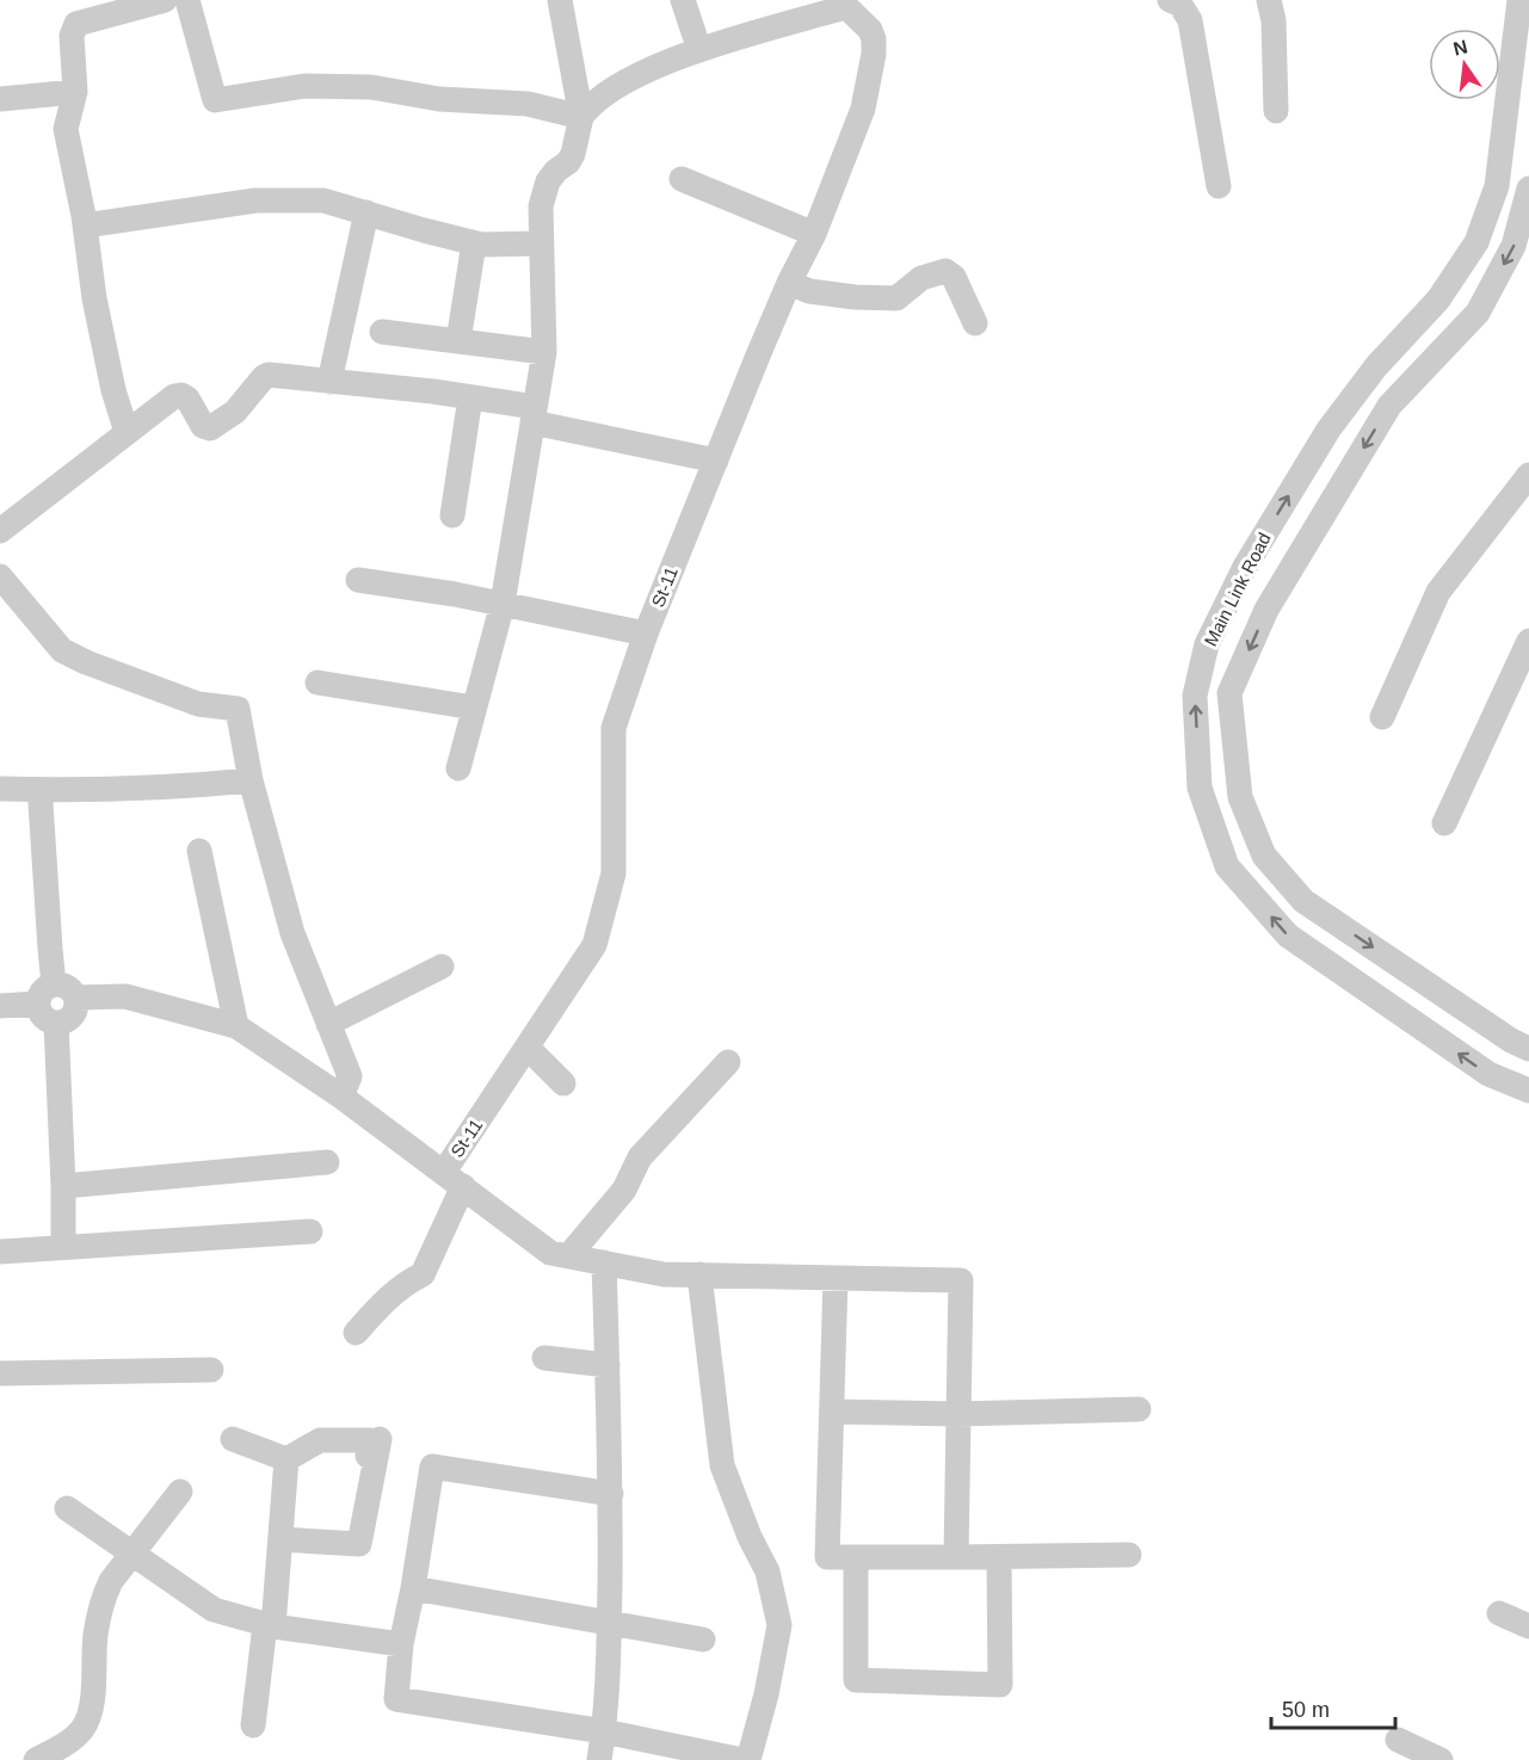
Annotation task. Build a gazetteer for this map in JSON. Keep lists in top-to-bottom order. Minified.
{"streets":{"street":["St-11","Main Link Road"]},"scale_bar":"50 m","north":"top"}
